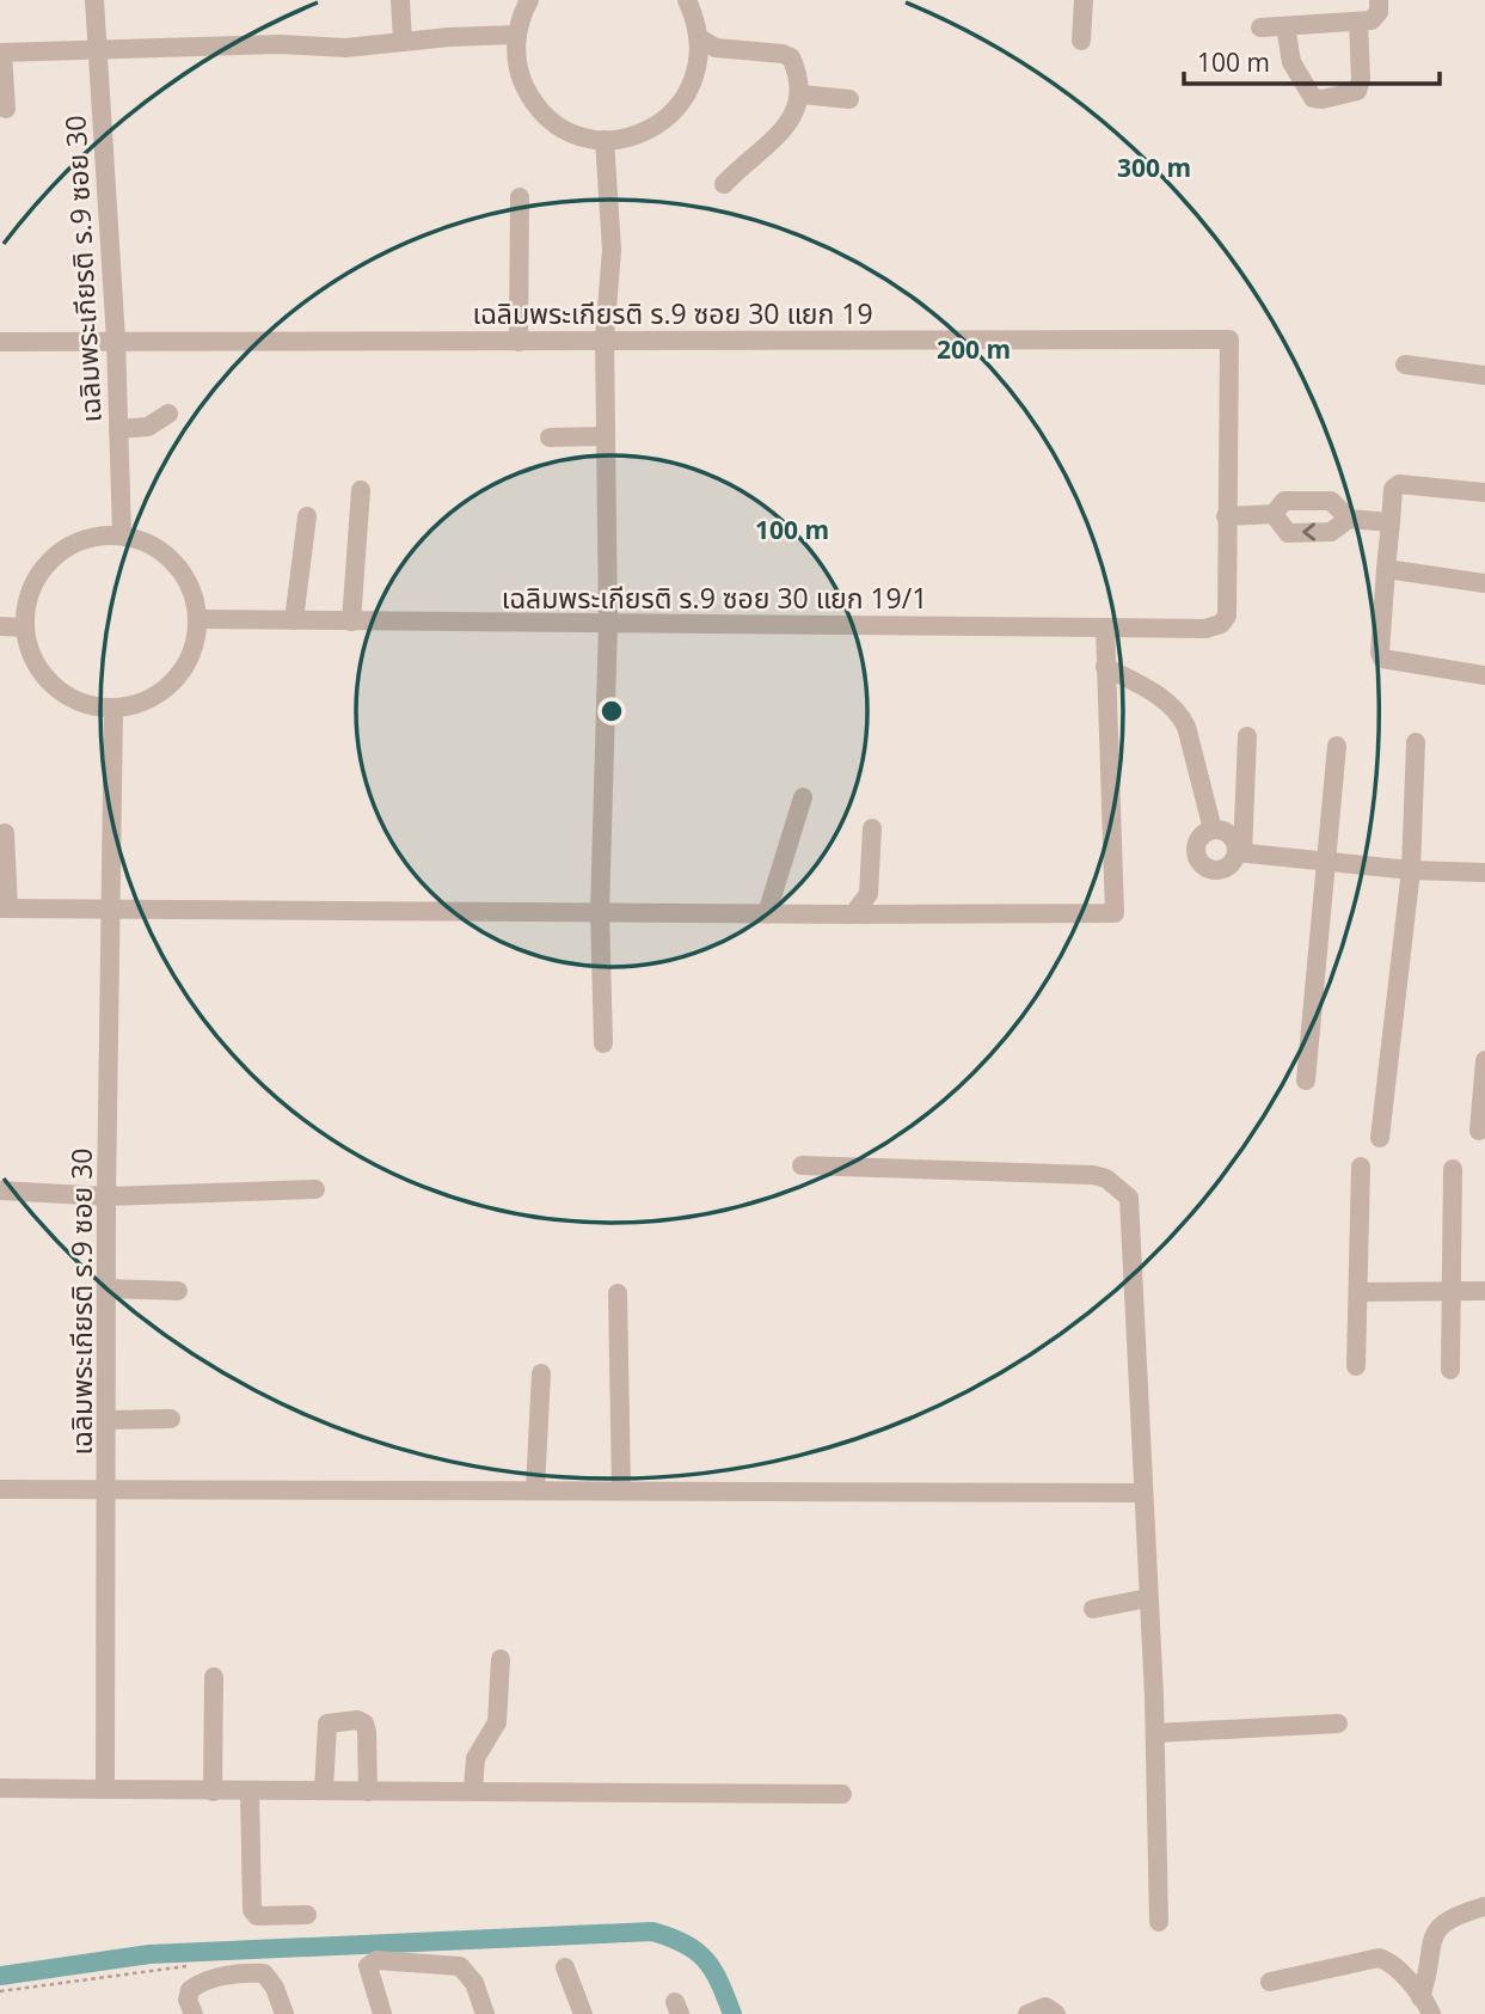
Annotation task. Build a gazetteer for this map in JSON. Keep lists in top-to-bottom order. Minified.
{"streets":{"street":["เฉลิมพระเกียรติ ร.9 ซอย 30","เฉลิมพระเกียรติ ร.9 ซอย 30 แยก 19","เฉลิมพระเกียรติ ร.9 ซอย 30 แยก 19/1"]},"crossings":[["เฉลิมพระเกียรติ ร.9 ซอย 30","เฉลิมพระเกียรติ ร.9 ซอย 30 แยก 19"],["เฉลิมพระเกียรติ ร.9 ซอย 30","เฉลิมพระเกียรติ ร.9 ซอย 30 แยก 19/1"],["เฉลิมพระเกียรติ ร.9 ซอย 30 แยก 19","เฉลิมพระเกียรติ ร.9 ซอย 30 แยก 19/1"]],"scale_bar":"100 m","rings":["300 m","200 m","100 m"]}
